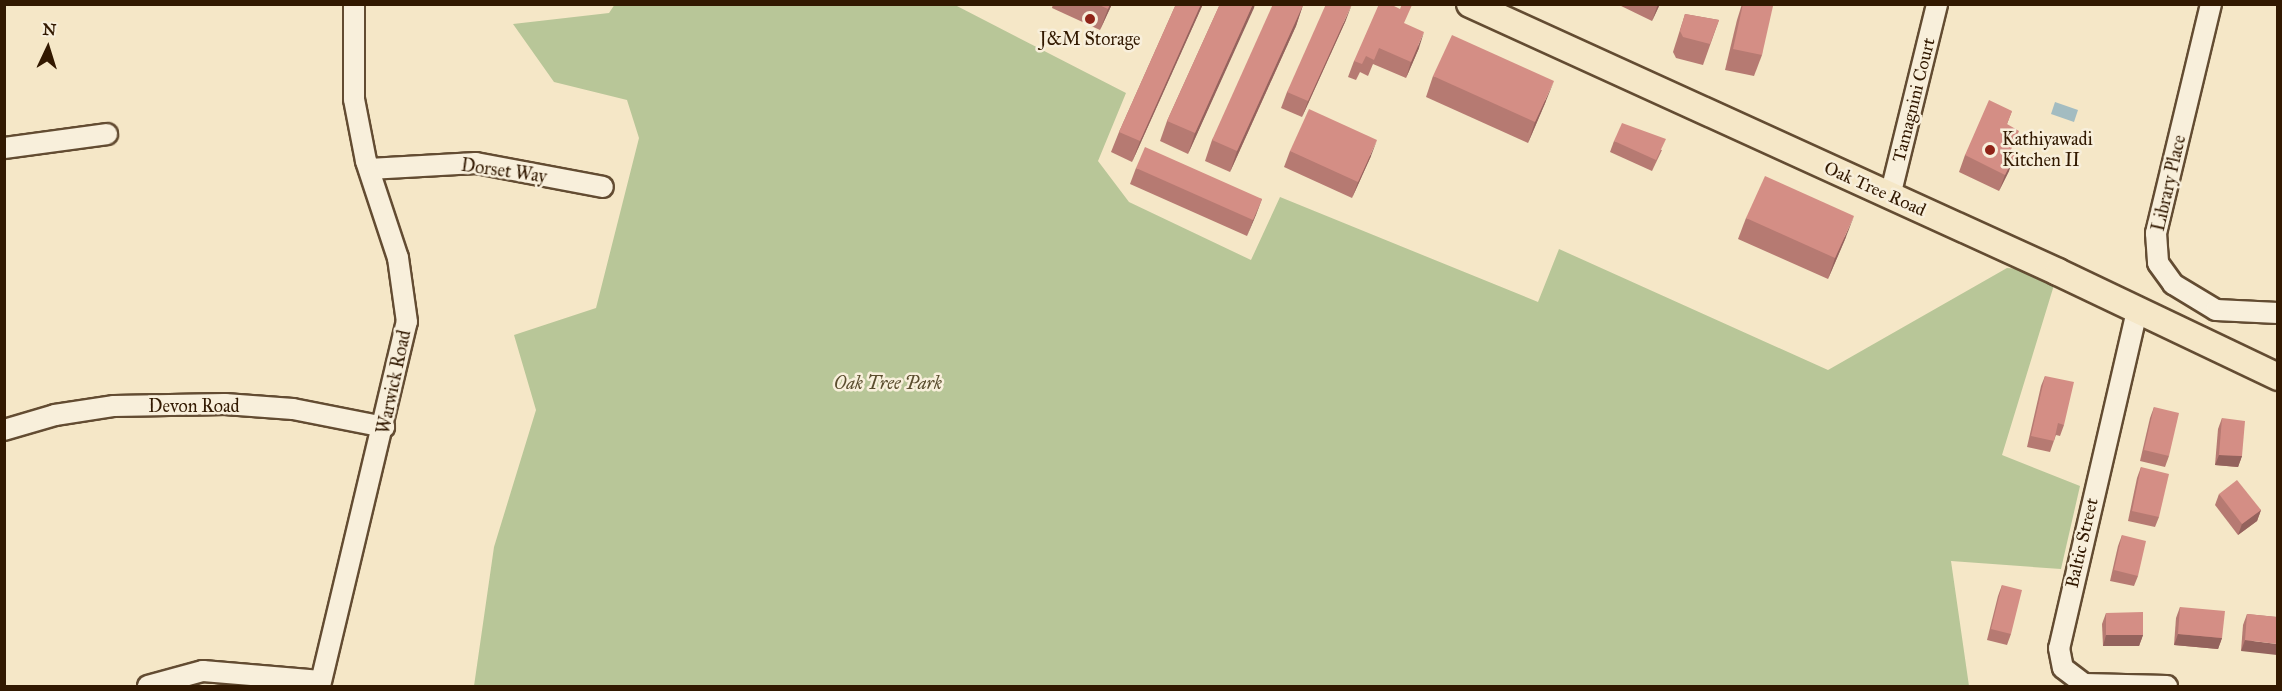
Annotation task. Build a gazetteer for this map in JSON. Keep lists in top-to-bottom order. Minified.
{"streets":{"main road":["Oak Tree Road"],"street":["Tamagnini Court","Dorset Way","Library Place","Warwick Road","Devon Road","Baltic Street"]},"crossings":[["Tamagnini Court","Oak Tree Road"],["Dorset Way","Warwick Road"],["Oak Tree Road","Baltic Street"],["Warwick Road","Devon Road"]],"parks":["Oak Tree Park"],"places":["J&M Storage","Kathiyawadi Kitchen II"],"north":"top"}
